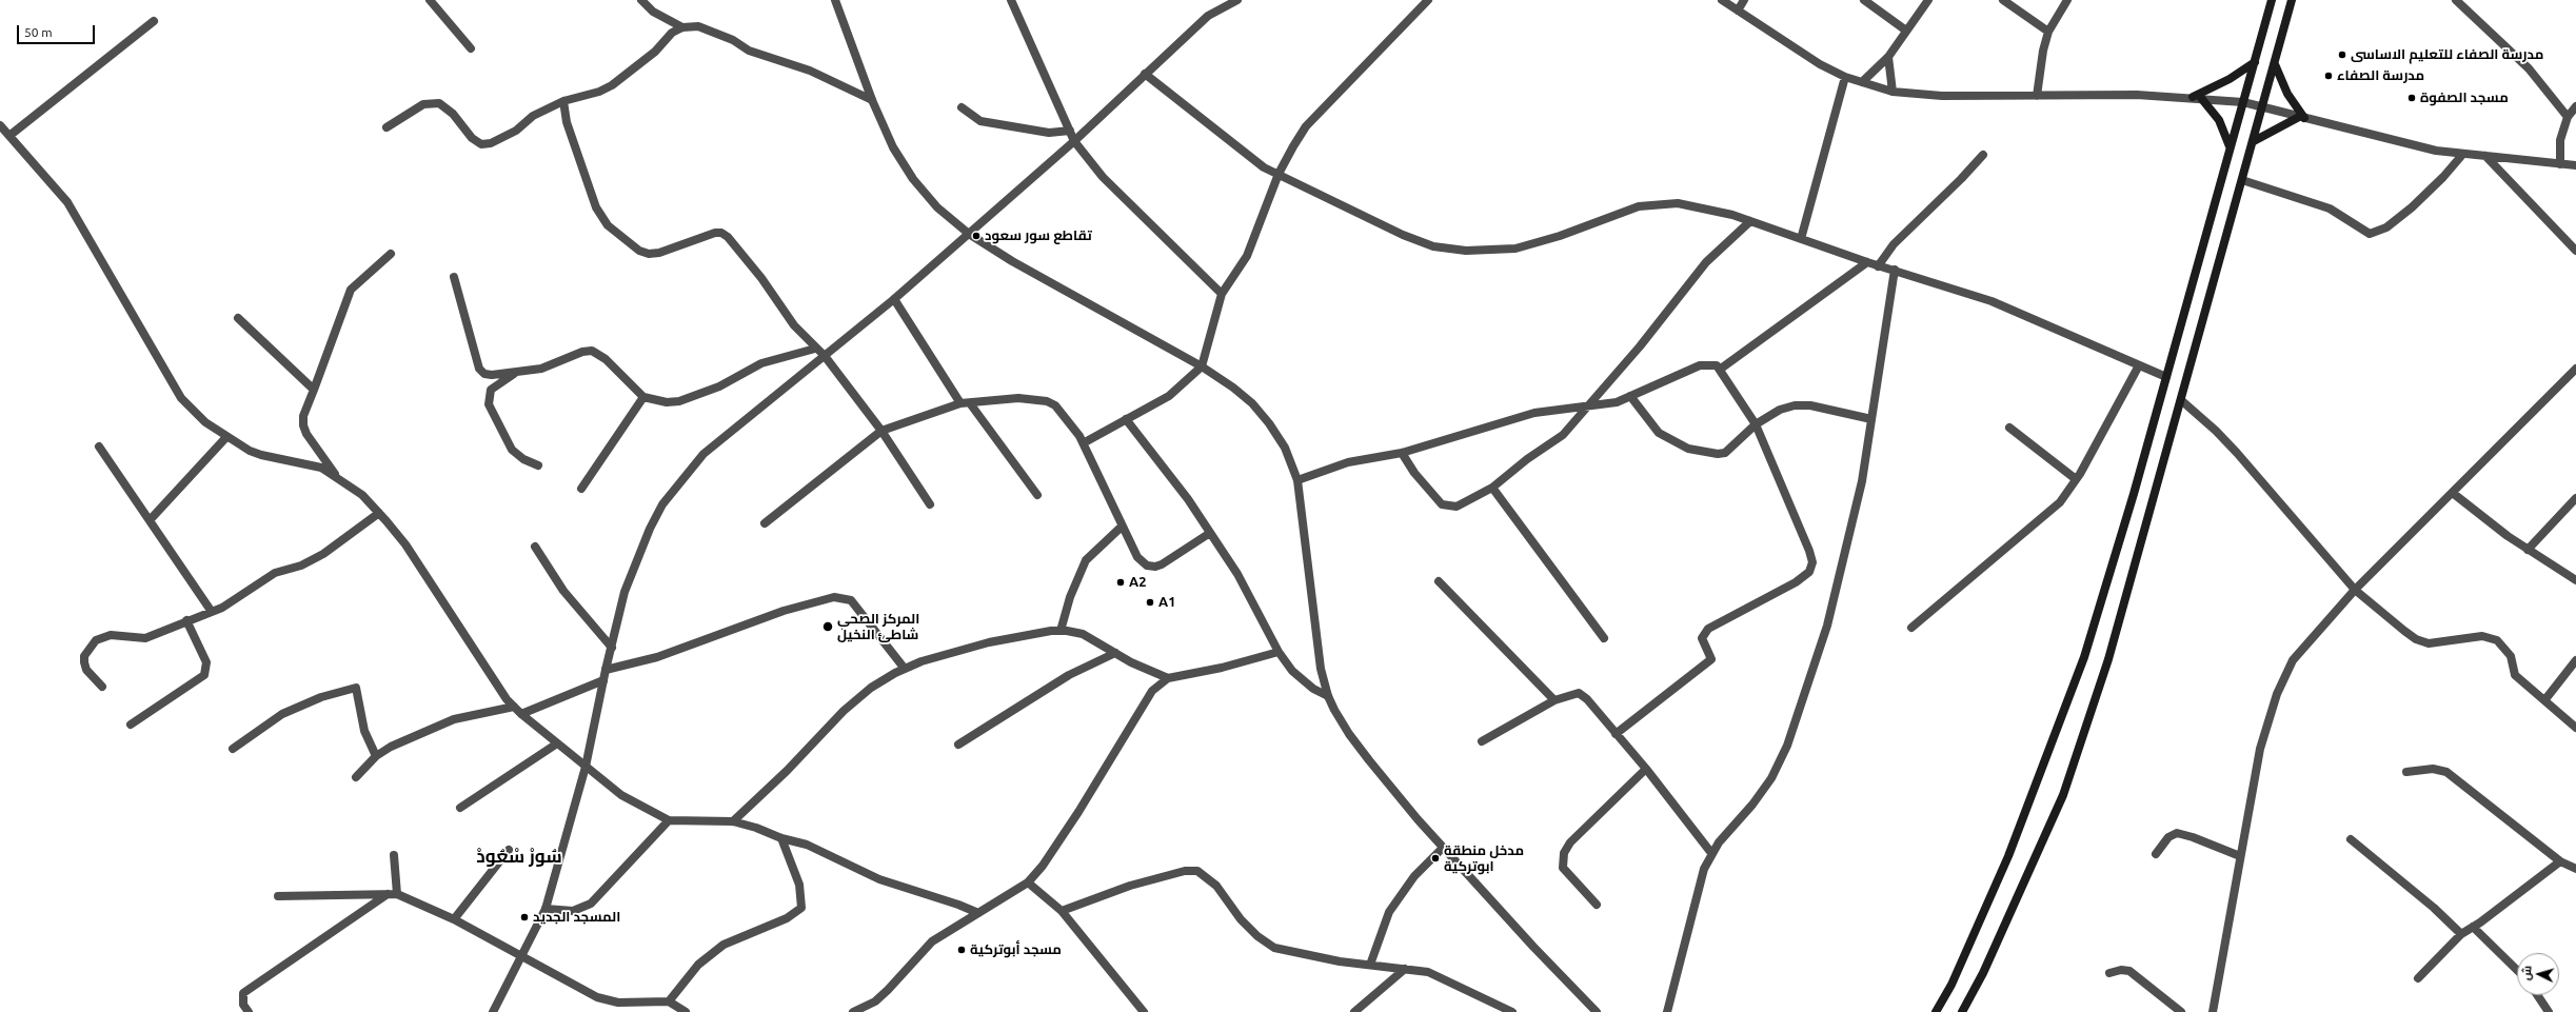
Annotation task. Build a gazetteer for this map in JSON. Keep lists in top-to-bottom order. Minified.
{"districts":["سُورْ سْعُودْ"],"places":["مدرسة الصفاء للتعليم الاساسى","مدرسة الصفاء","مسجد الصفوة","تقاطع سور سعود","A2","A1","المركز الصحي شاطئ النخيل","مدخل منطقة ابوتركية","المسجد الجديد","مسجد أبوتركية"],"scale_bar":"50 m","north":"left"}
